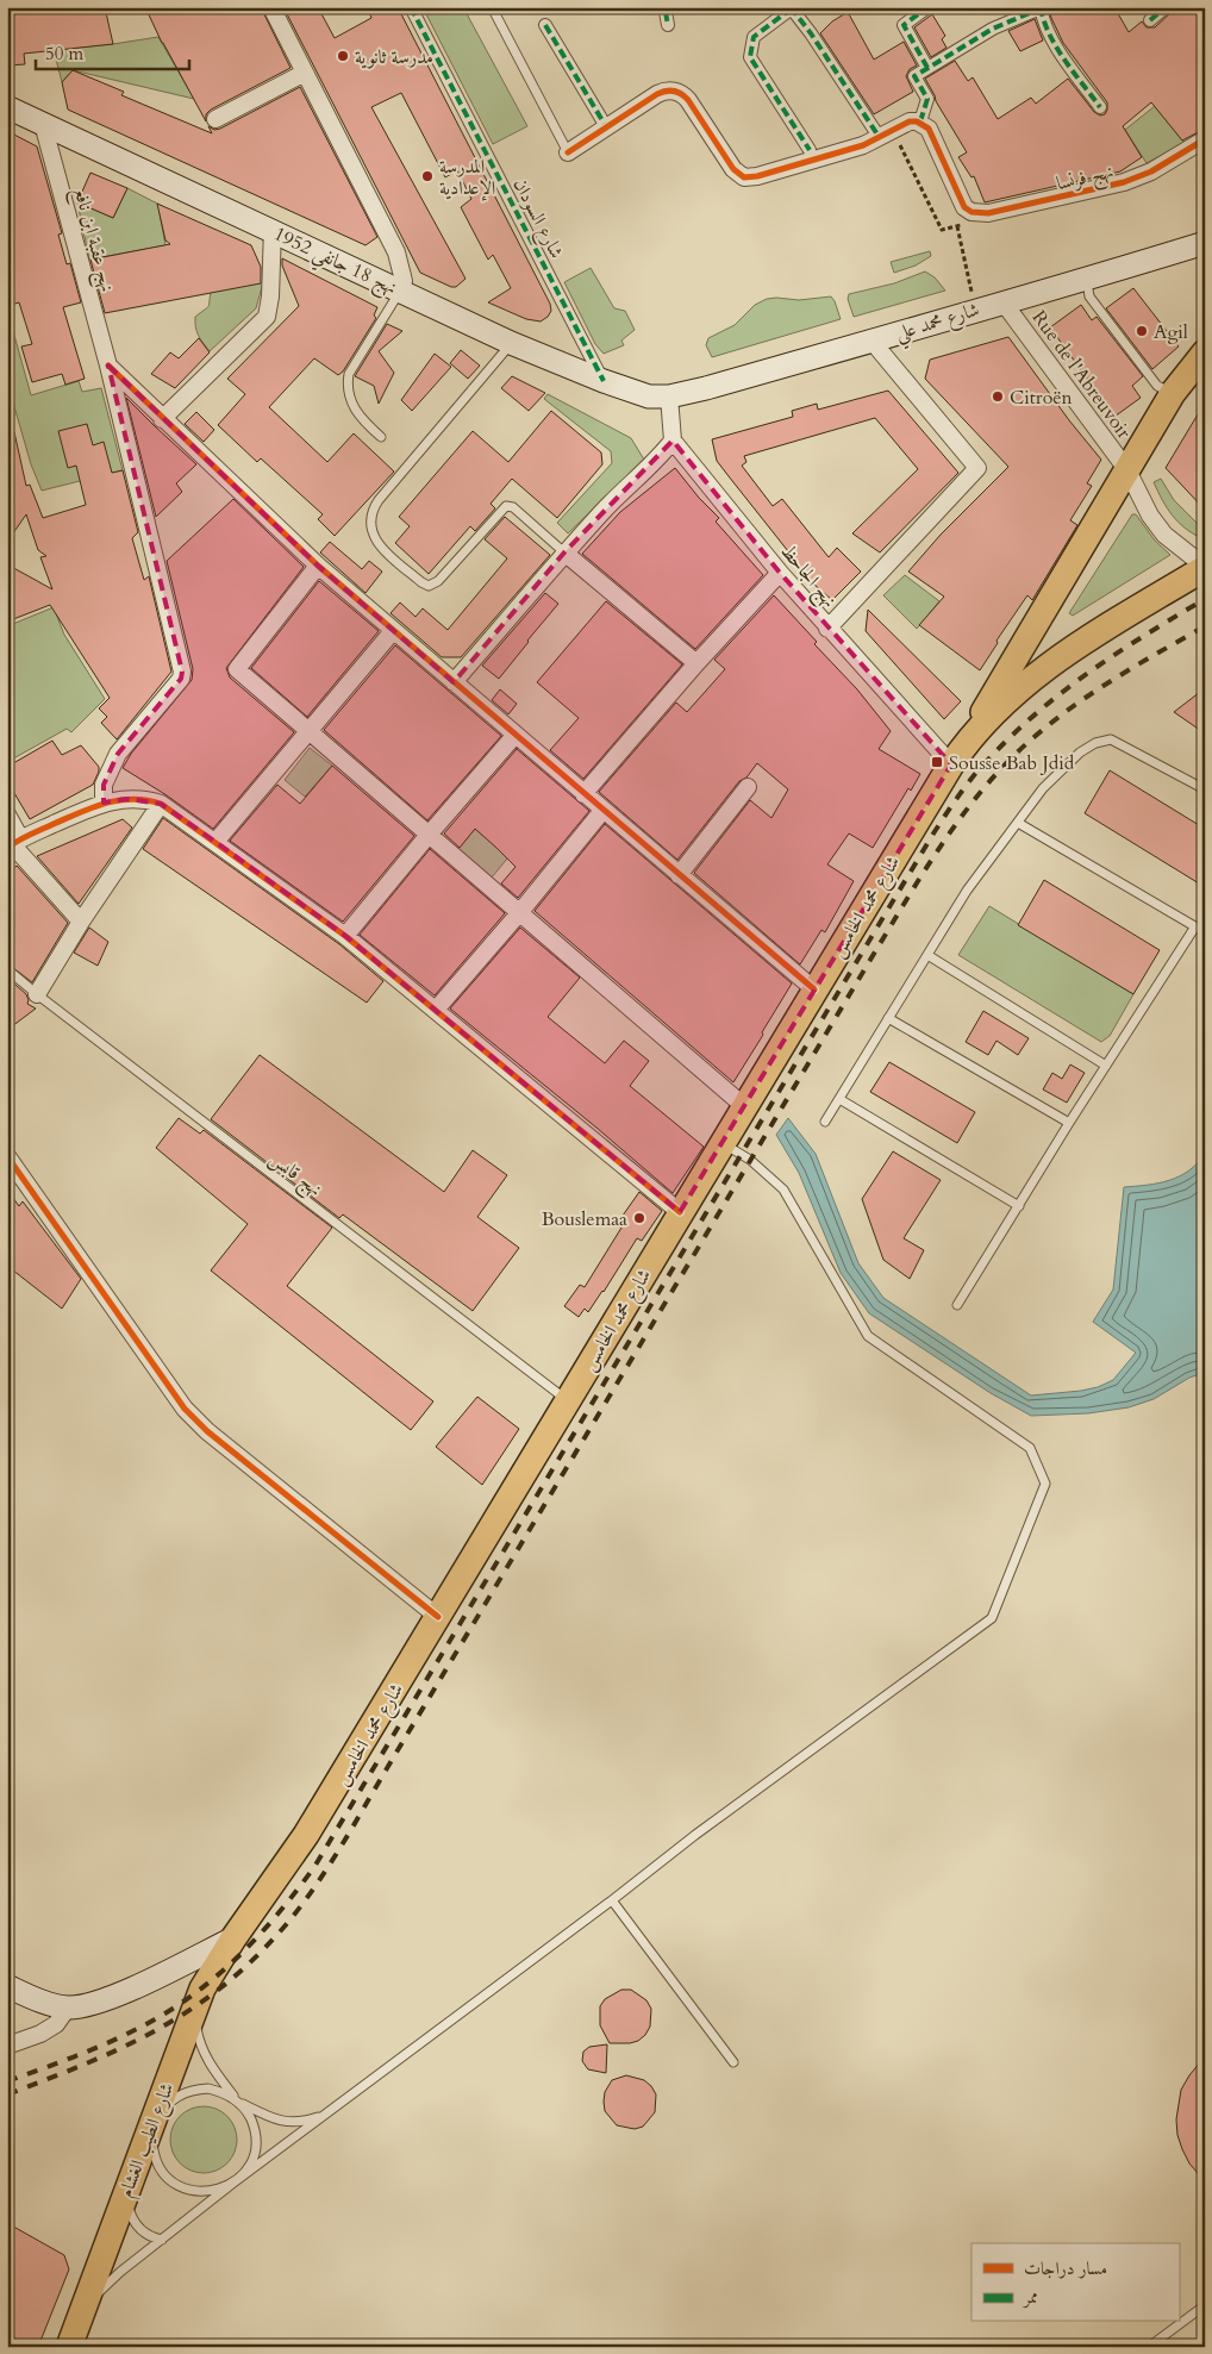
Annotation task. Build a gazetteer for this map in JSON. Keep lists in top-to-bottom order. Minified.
{"streets":{"main road":["نهج 18 جانفي 1952","شارع محمد علي","شارع محمد الخامس","شارع الطيب الغشام"],"street":["نهج فرنسا","شارع السودان","نهج عقبة ابن نافع","Rue de l'Abreuvoir","نهج الجاحظ"],"lane":["نهج قابس"]},"crossings":[["شارع السودان","نهج 18 جانفي 1952"],["نهج عقبة ابن نافع","نهج 18 جانفي 1952"],["نهج 18 جانفي 1952","شارع محمد علي"],["شارع محمد علي","Rue de l'Abreuvoir"],["نهج الجاحظ","شارع محمد الخامس"],["شارع محمد الخامس","نهج قابس"],["شارع محمد الخامس","شارع الطيب الغشام"]],"places":{"other":["مدرسة ثانوية","المدرسة الإعدادية","Agil","Citroën","Bouslemaa"],"transit":["Sousse Bab Jdid"]},"legend":["مسار دراجات","ممر"],"scale_bar":"50 m"}
